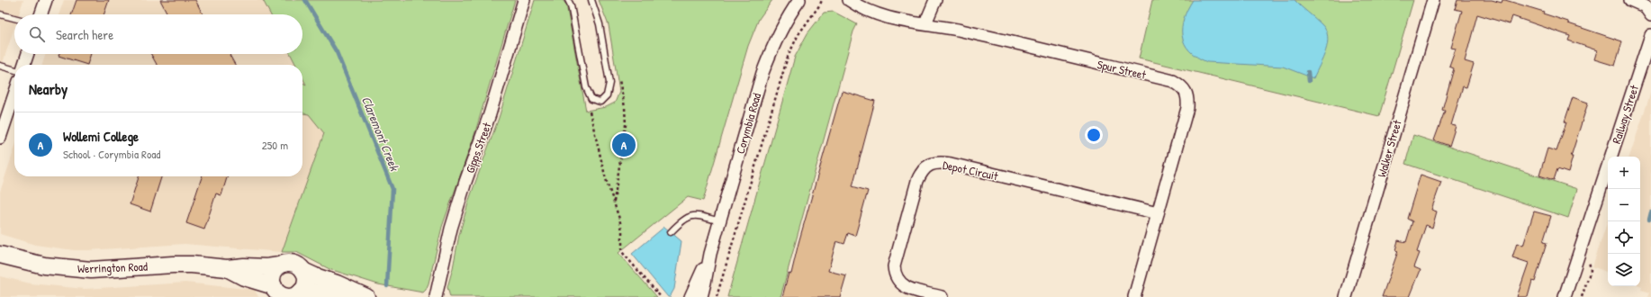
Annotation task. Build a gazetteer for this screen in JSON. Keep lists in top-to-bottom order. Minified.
{"streets":{"main road":["Werrington Road"],"street":["Spur Street","Railway Street","Corymbia Road","Gipps Street","Walker Street","Depot Circuit"]},"crossings":[["Spur Street","Depot Circuit"]],"water":["Claremont Creek"],"page":{"search":"Search here","heading":"Nearby","list":[{"mark":"A","name":"Wollemi College","note":"School · Corymbia Road","value":"250 m"}],"pins":"A","map_buttons":["+","−"]}}
